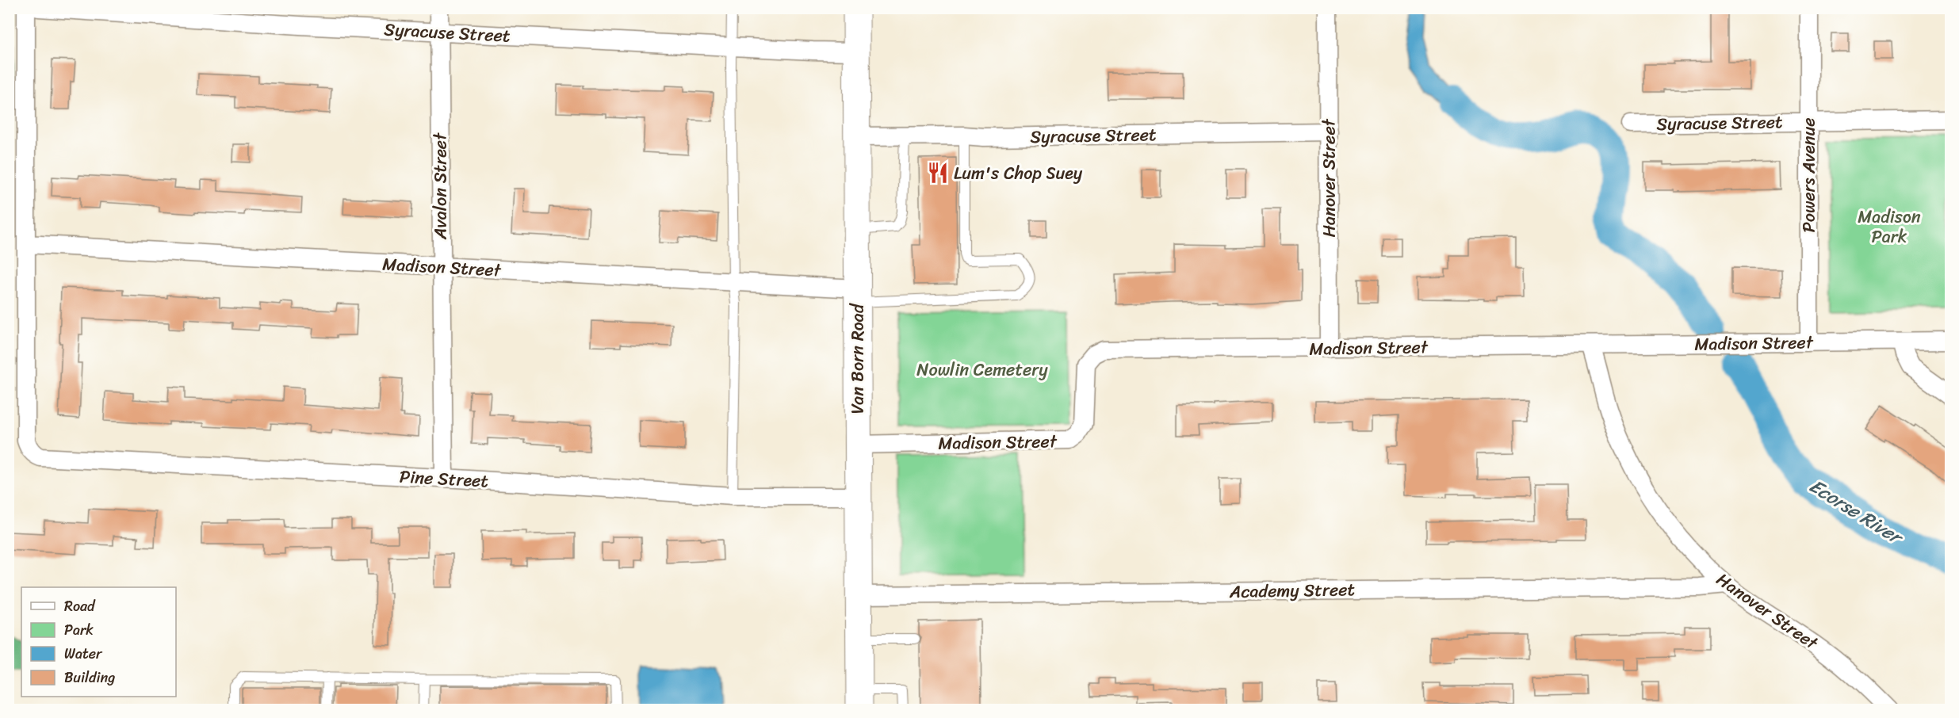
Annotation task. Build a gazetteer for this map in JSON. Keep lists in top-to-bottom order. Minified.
{"streets":{"main road":["Van Born Road"],"street":["Syracuse Street","Powers Avenue","Hanover Street","Avalon Street","Madison Street","Pine Street","Academy Street"]},"crossings":[["Syracuse Street","Powers Avenue"],["Syracuse Street","Hanover Street"],["Syracuse Street","Avalon Street"],["Syracuse Street","Van Born Road"],["Powers Avenue","Madison Street"],["Hanover Street","Madison Street"],["Hanover Street","Academy Street"],["Avalon Street","Madison Street"],["Avalon Street","Pine Street"],["Madison Street","Van Born Road"],["Madison Street","Pine Street"],["Van Born Road","Pine Street"],["Van Born Road","Academy Street"]],"water":["Ecorse River"],"parks":["Madison Park","Nowlin Cemetery"],"places":{"restaurant":["Lum's Chop Suey"]},"legend":["Road","Park","Water","Building"]}
